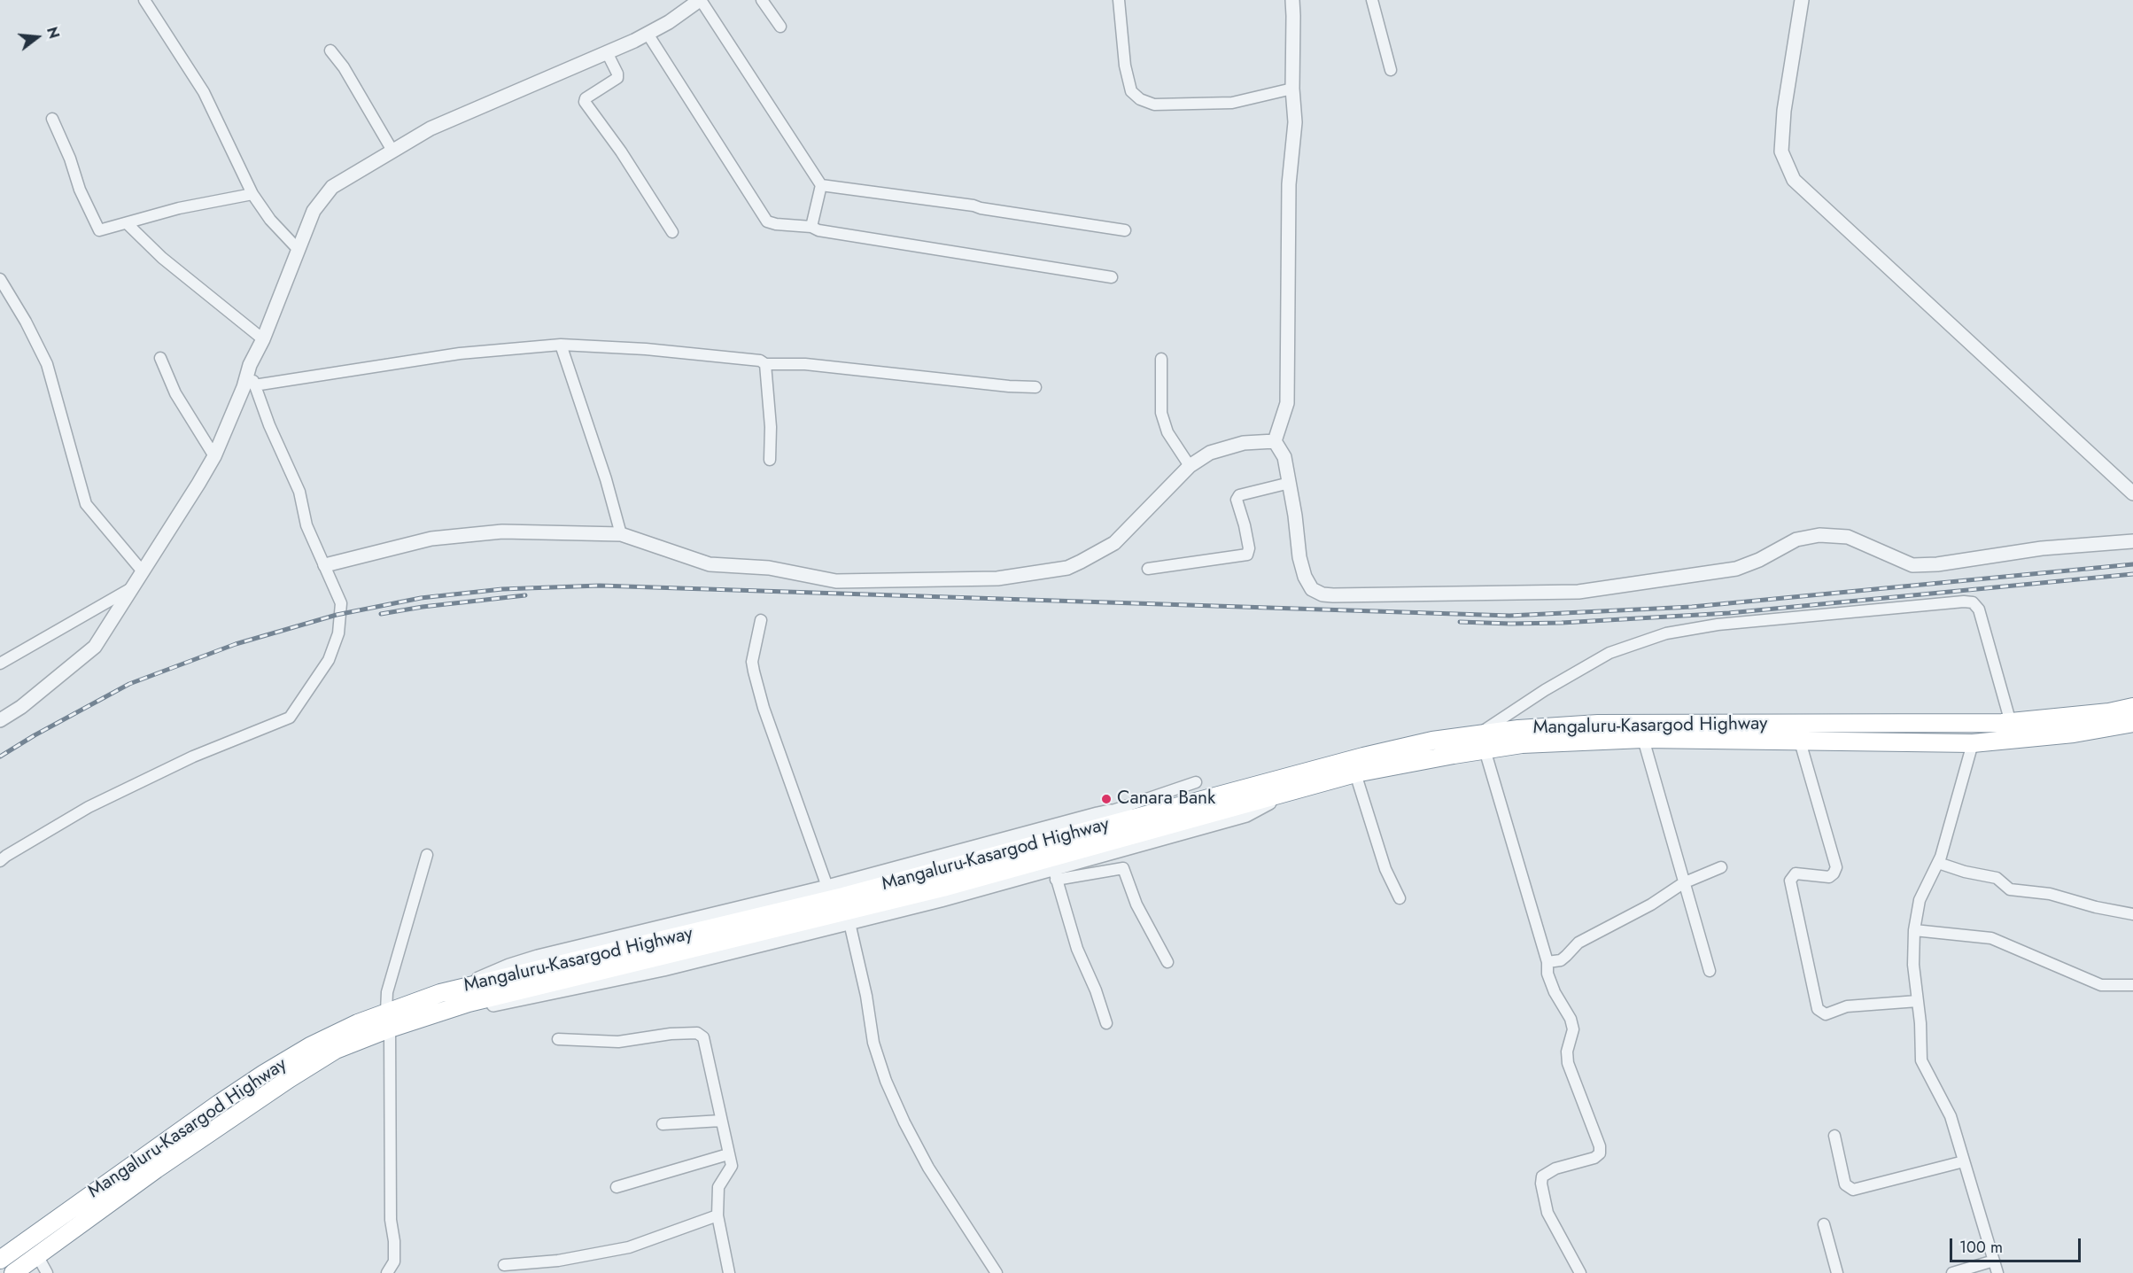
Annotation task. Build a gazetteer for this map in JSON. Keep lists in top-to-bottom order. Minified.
{"streets":{"highway":["Mangaluru-Kasargod Highway"]},"places":["Canara Bank"],"scale_bar":"100 m","north":"right"}
